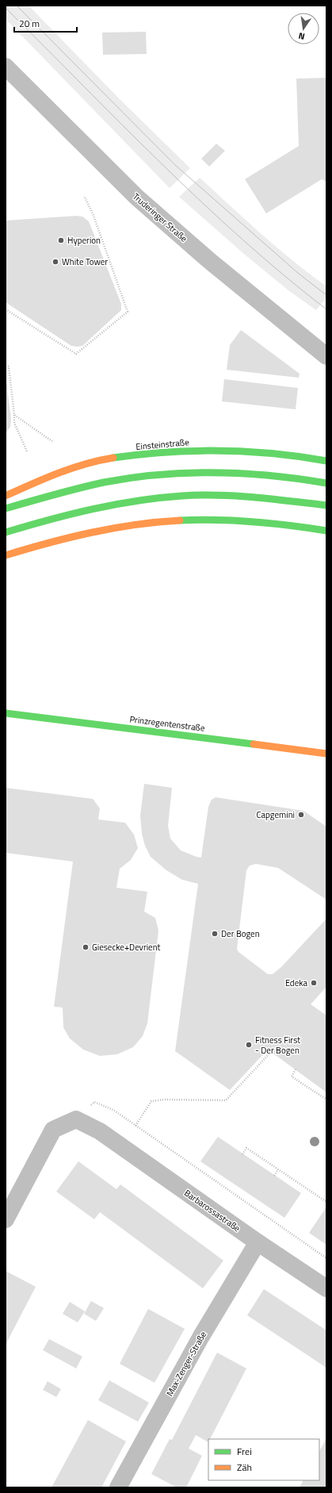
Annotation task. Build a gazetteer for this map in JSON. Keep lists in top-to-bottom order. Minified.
{"streets":{"main road":["Einsteinstraße","Prinzregentenstraße"],"street":["Truderinger Straße","Barbarossastraße","Max-Zenger-Straße"]},"crossings":[["Barbarossastraße","Max-Zenger-Straße"]],"places":["Hyperion","White Tower","Capgemini","Der Bogen","Giesecke+Devrient","Edeka","Fitness First - Der Bogen"],"legend":["Frei","Zäh"],"scale_bar":"20 m","north":"bottom"}
